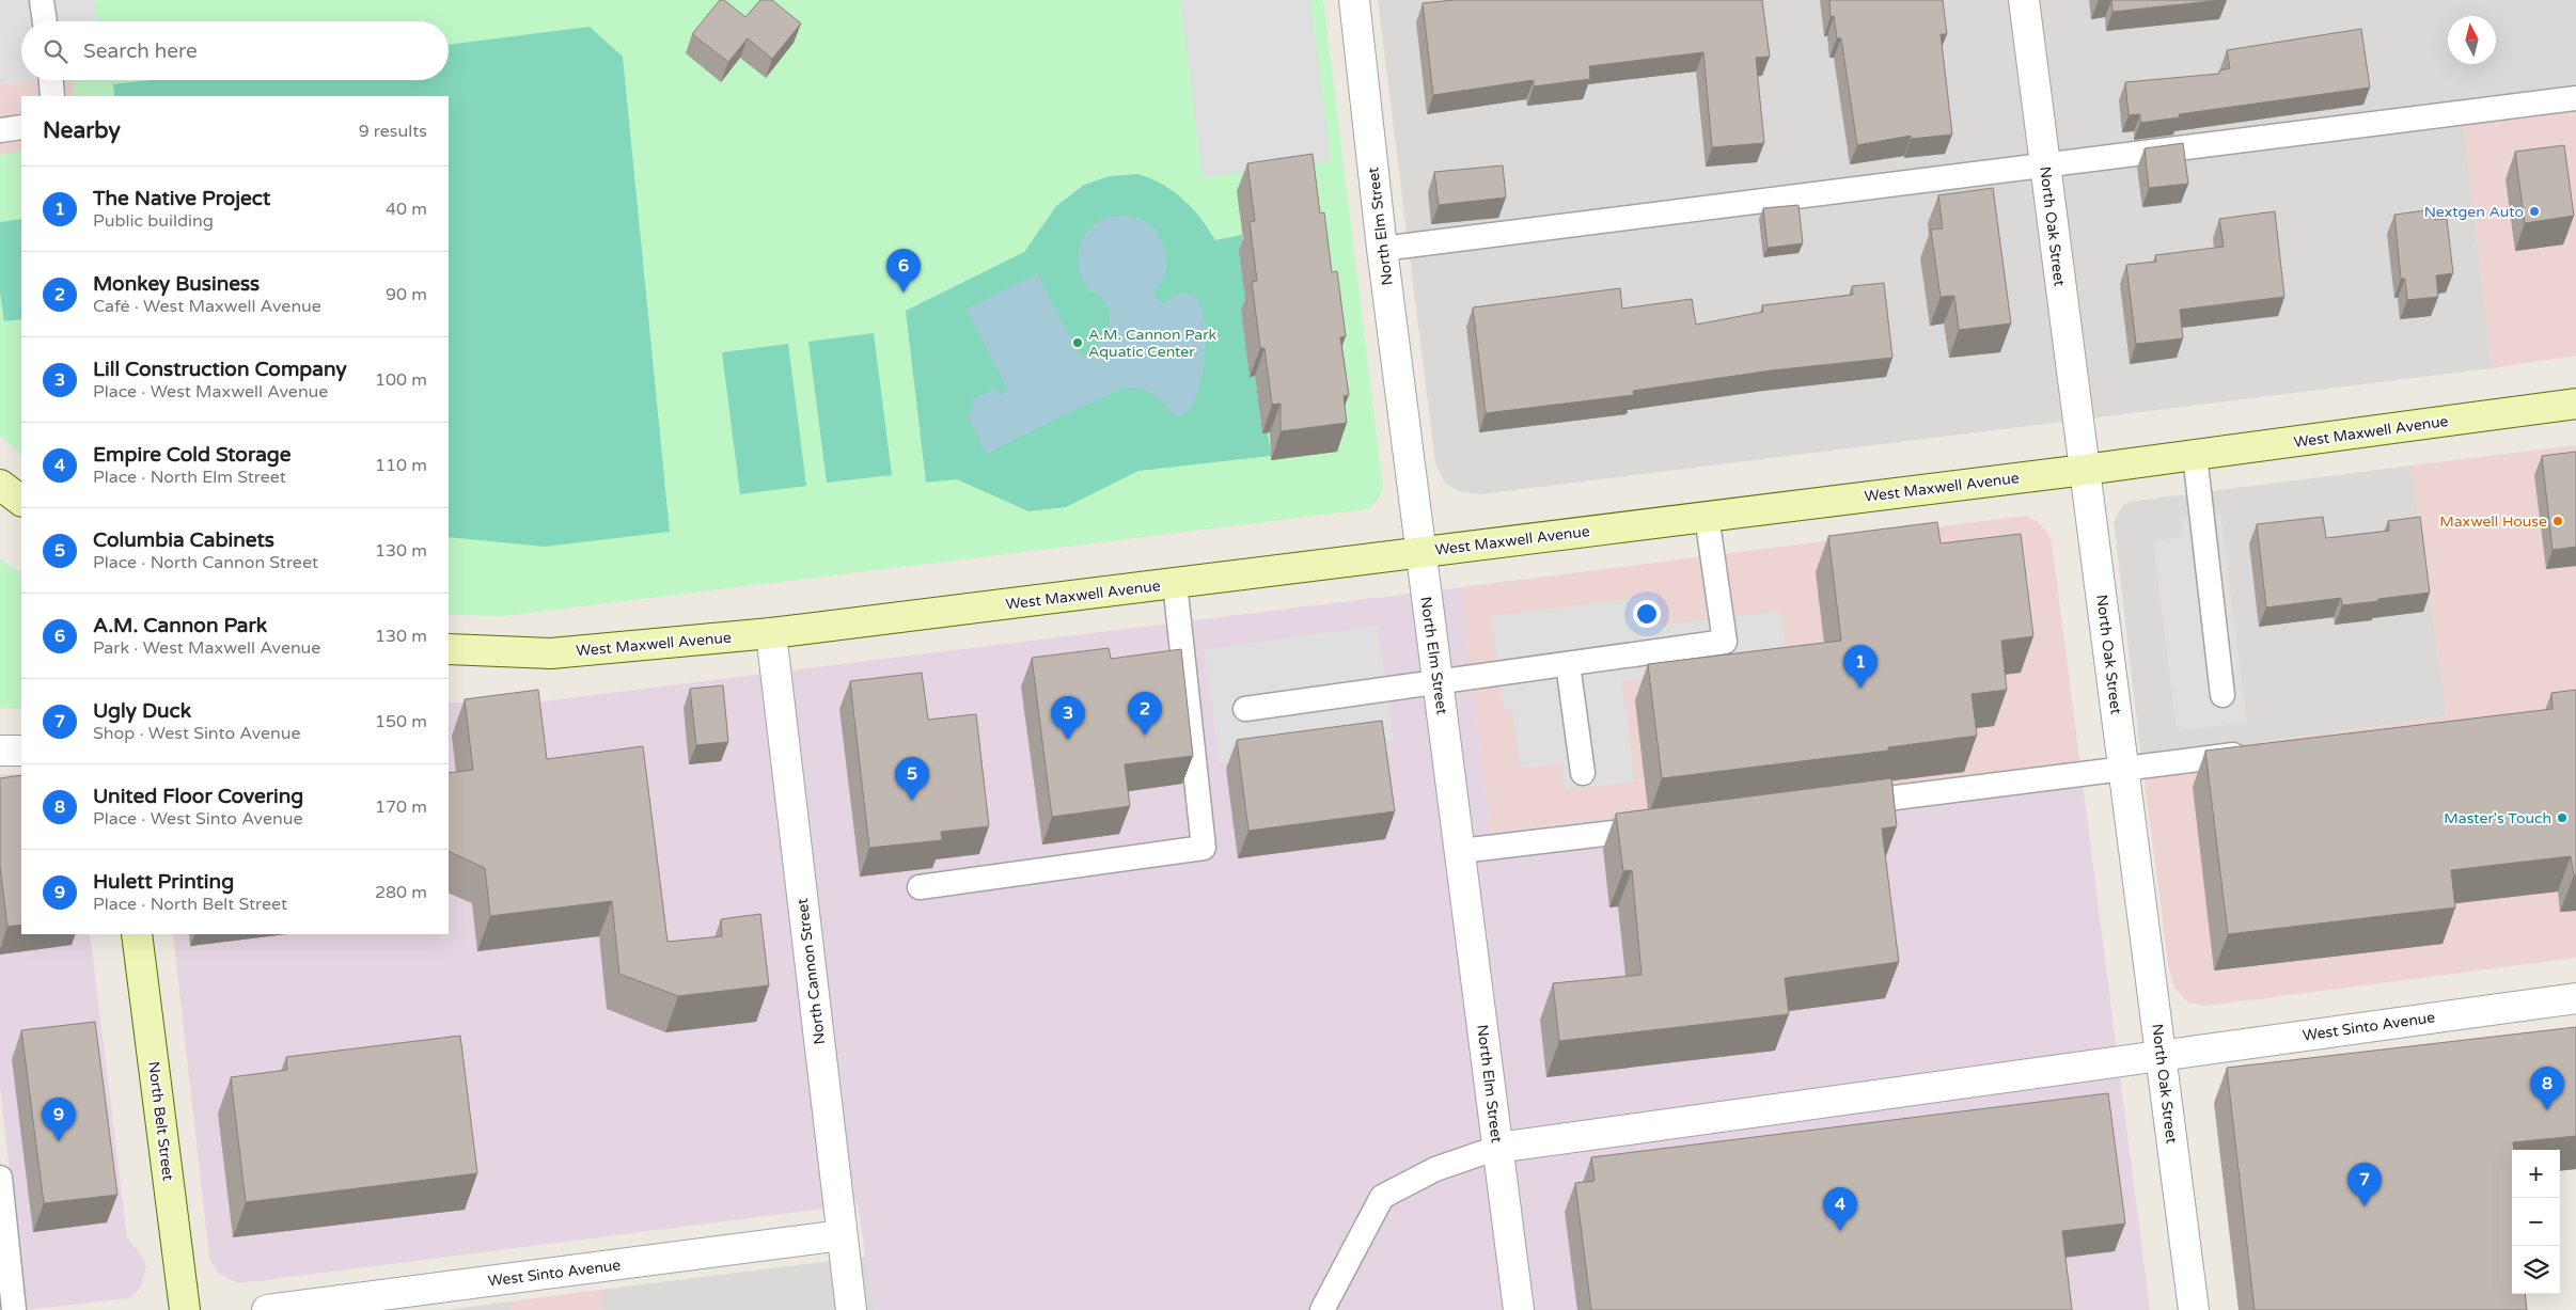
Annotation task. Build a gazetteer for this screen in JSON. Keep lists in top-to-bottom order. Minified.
{"streets":{"street":["North Elm Street","North Oak Street","West Maxwell Avenue","North Cannon Street","West Sinto Avenue","North Belt Street"]},"crossings":[["North Elm Street","West Maxwell Avenue"],["North Elm Street","West Sinto Avenue"],["North Oak Street","West Maxwell Avenue"],["North Oak Street","West Sinto Avenue"],["West Maxwell Avenue","North Cannon Street"],["North Cannon Street","West Sinto Avenue"]],"places":["Nextgen Auto","A.M. Cannon Park Aquatic Center","Maxwell House","Master's Touch"],"north":"top","page":{"search":"Search here","heading":["Nearby","9 results"],"list":[{"mark":"1","name":"The Native Project","note":"Public building","value":"40 m"},{"mark":"2","name":"Monkey Business","note":"Café · West Maxwell Avenue","value":"90 m"},{"mark":"3","name":"Lill Construction Company","note":"Place · West Maxwell Avenue","value":"100 m"},{"mark":"4","name":"Empire Cold Storage","note":"Place · North Elm Street","value":"110 m"},{"mark":"5","name":"Columbia Cabinets","note":"Place · North Cannon Street","value":"130 m"},{"mark":"6","name":"A.M. Cannon Park","note":"Park · West Maxwell Avenue","value":"130 m"},{"mark":"7","name":"Ugly Duck","note":"Shop · West Sinto Avenue","value":"150 m"},{"mark":"8","name":"United Floor Covering","note":"Place · West Sinto Avenue","value":"170 m"},{"mark":"9","name":"Hulett Printing","note":"Place · North Belt Street","value":"280 m"}],"pins":["6","1","2","3","5","8","9","7","4"],"map_buttons":["+","−"]}}
